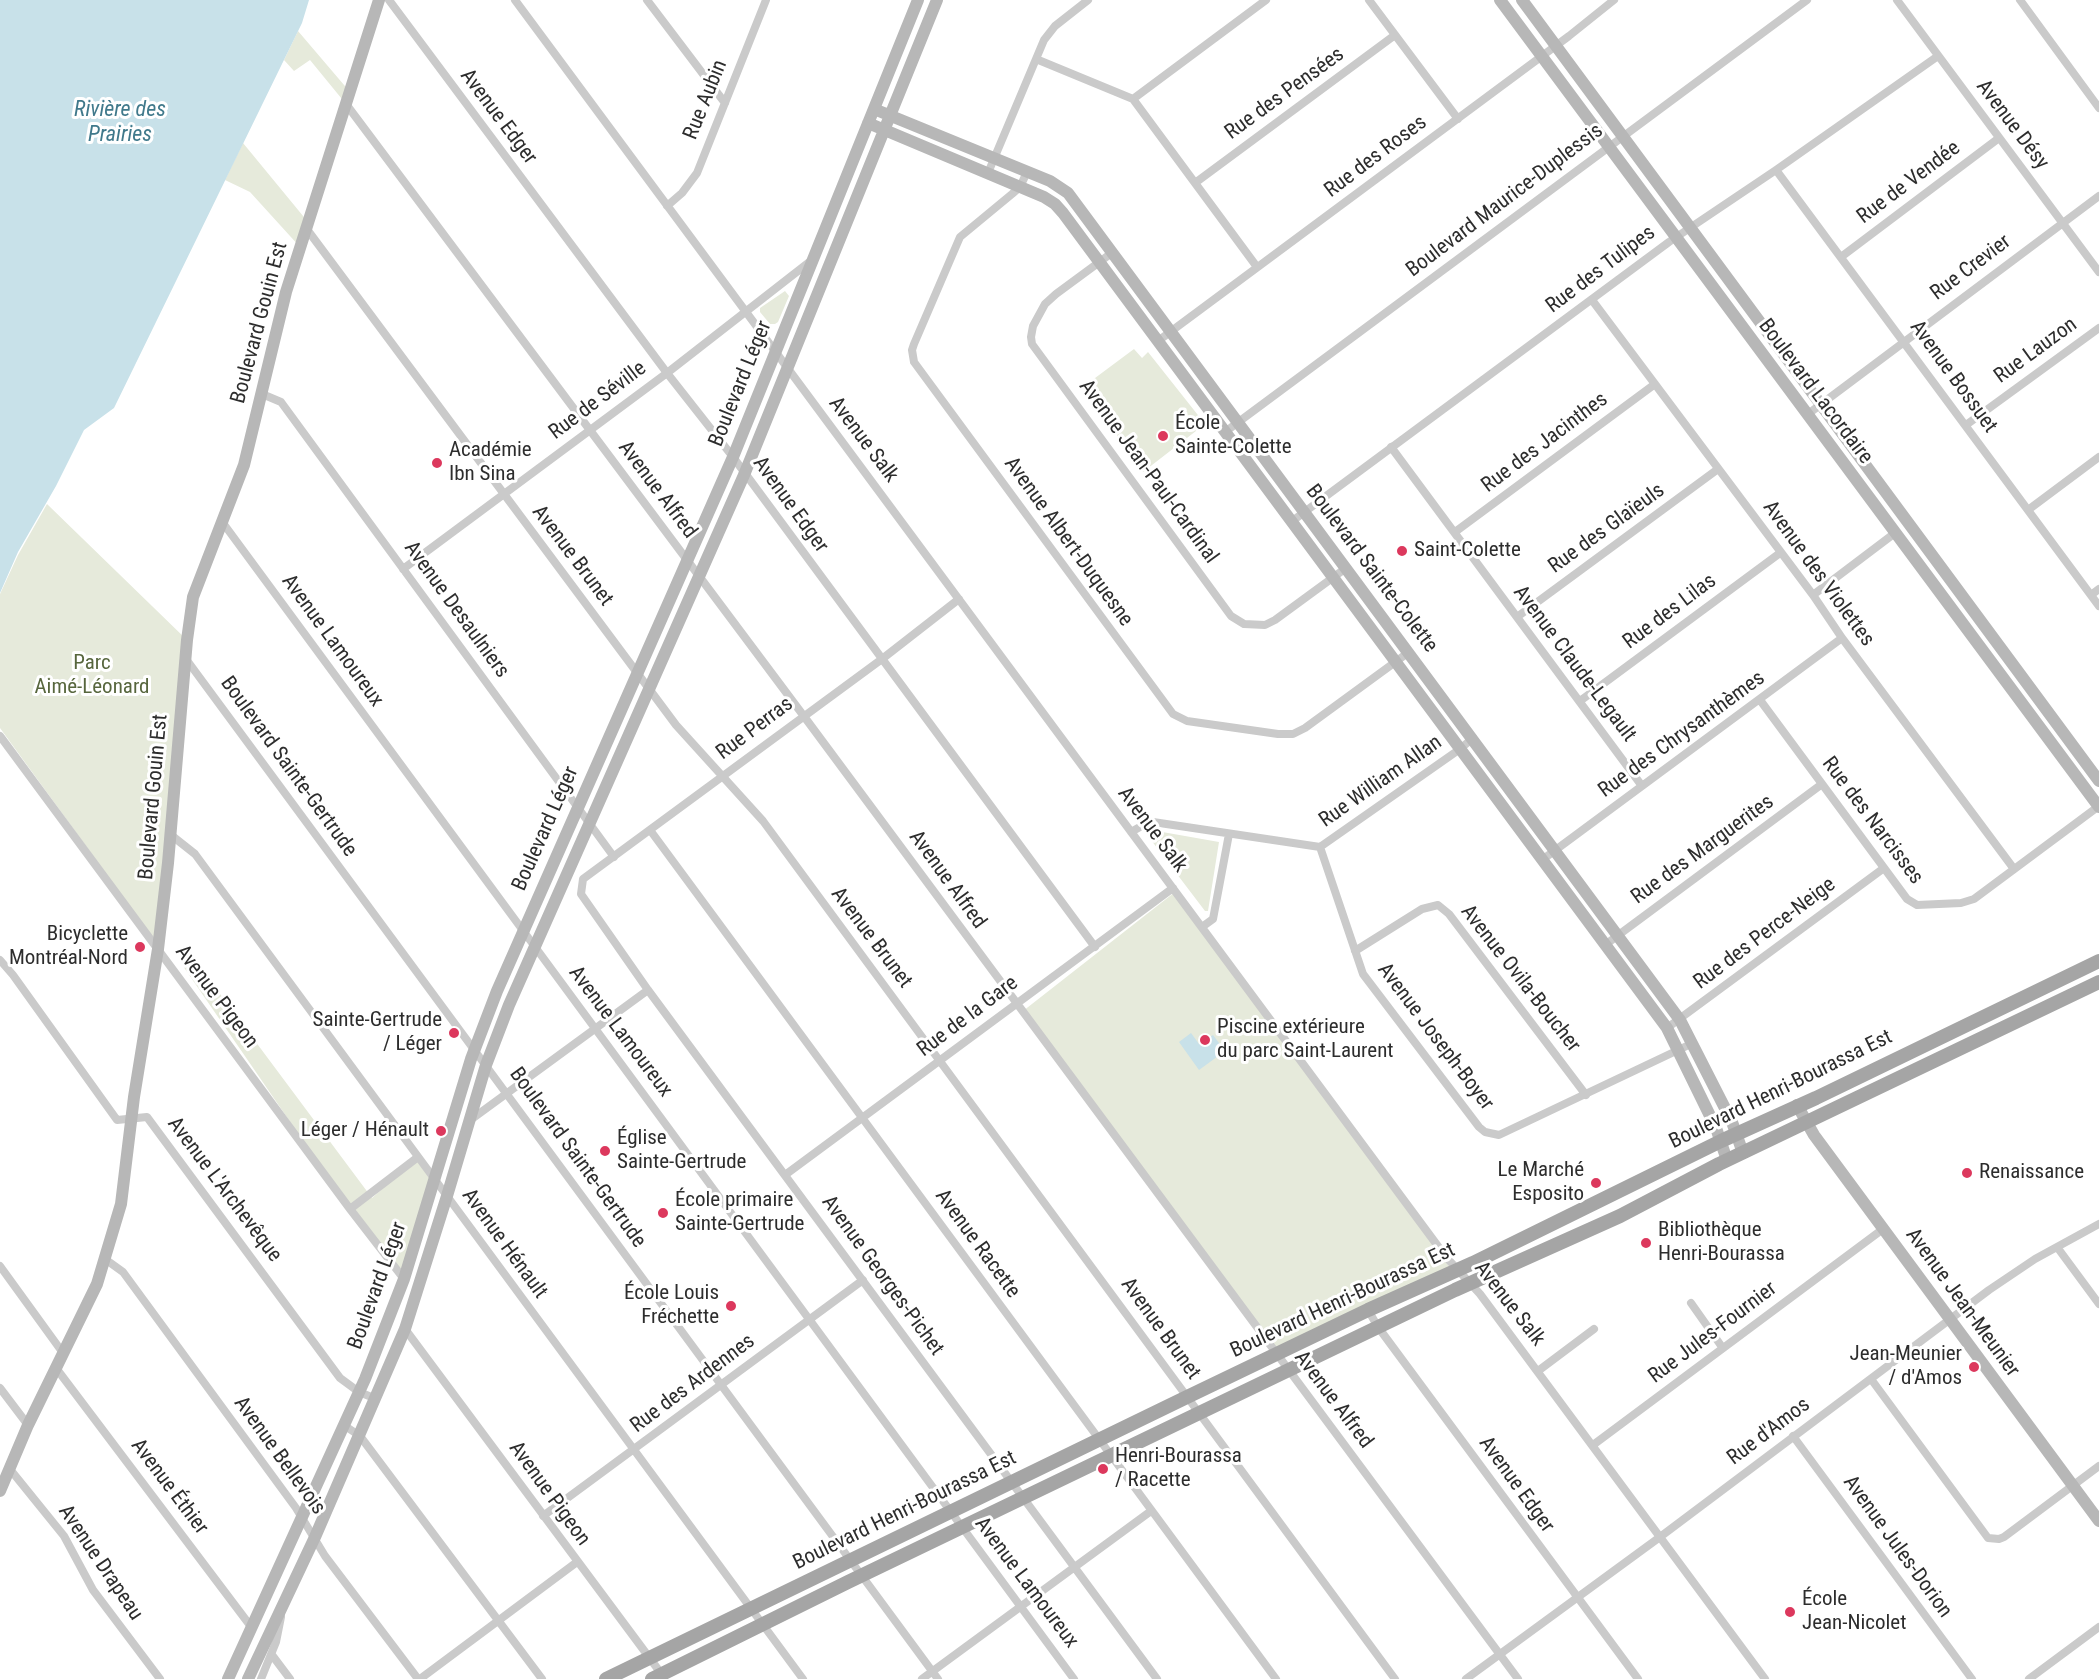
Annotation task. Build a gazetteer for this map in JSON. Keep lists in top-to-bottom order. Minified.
{"streets":{"main road":["Boulevard Gouin Est","Boulevard Léger","Boulevard Lacordaire","Boulevard Sainte-Colette","Boulevard Henri-Bourassa Est","Avenue Jean-Meunier"],"street":["Rue des Pensées","Rue Aubin","Avenue Edger","Avenue Désy","Rue des Roses","Rue de Vendée","Boulevard Maurice-Duplessis","Rue Crevier","Rue des Tulipes","Rue Lauzon","Avenue Bossuet","Rue de Séville","Avenue Salk","Rue des Jacinthes","Avenue Jean-Paul-Cardinal","Avenue Alfred","Rue des Glaïeuls","Avenue Albert-Duquesne","Avenue Brunet","Avenue des Violettes","Avenue Desaulniers","Rue des Lilas","Avenue Lamoureux","Avenue Claude-Legault","Rue Perras","Rue des Chrysanthèmes","Boulevard Sainte-Gertrude","Rue William Allan","Rue des Narcisses","Rue des Marguerites","Rue des Perce-Neige","Avenue Ovila-Boucher","Avenue Pigeon","Rue de la Gare","Avenue Joseph-Boyer","Avenue L'Archevêque","Avenue Hénault","Avenue Racette","Avenue Georges-Pichet","Rue Jules-Fournier","Rue des Ardennes","Rue d'Amos","Avenue Bellevois","Avenue Éthier","Avenue Jules-Dorion","Avenue Drapeau"]},"crossings":[["Rue Aubin","Avenue Salk"],["Avenue Edger","Boulevard Léger"],["Avenue Edger","Rue de Séville"],["Avenue Edger","Rue Perras"],["Avenue Edger","Rue de la Gare"],["Avenue Edger","Boulevard Henri-Bourassa Est"],["Avenue Edger","Rue d'Amos"],["Avenue Désy","Rue de Vendée"],["Avenue Désy","Rue Crevier"],["Avenue Désy","Rue des Tulipes"],["Rue des Roses","Boulevard Lacordaire"],["Rue des Roses","Boulevard Sainte-Colette"],["Rue de Vendée","Avenue Bossuet"],["Boulevard Maurice-Duplessis","Boulevard Lacordaire"],["Boulevard Maurice-Duplessis","Boulevard Sainte-Colette"],["Rue Crevier","Avenue Bossuet"],["Rue Crevier","Boulevard Lacordaire"],["Rue des Tulipes","Avenue Bossuet"],["Rue des Tulipes","Boulevard Lacordaire"],["Rue des Tulipes","Boulevard Sainte-Colette"],["Rue des Tulipes","Avenue des Violettes"],["Rue des Tulipes","Avenue Claude-Legault"],["Boulevard Gouin Est","Avenue Alfred"],["Boulevard Gouin Est","Avenue Brunet"],["Boulevard Gouin Est","Avenue Desaulniers"],["Boulevard Gouin Est","Avenue Lamoureux"],["Boulevard Gouin Est","Boulevard Sainte-Gertrude"],["Boulevard Gouin Est","Avenue Pigeon"],["Boulevard Gouin Est","Avenue L'Archevêque"],["Boulevard Gouin Est","Avenue Hénault"],["Boulevard Gouin Est","Avenue Bellevois"],["Boulevard Gouin Est","Avenue Éthier"],["Boulevard Gouin Est","Avenue Drapeau"],["Rue Lauzon","Avenue Bossuet"],["Boulevard Léger","Rue de Séville"],["Boulevard Léger","Avenue Salk"],["Boulevard Léger","Avenue Alfred"],["Boulevard Léger","Avenue Brunet"],["Boulevard Léger","Boulevard Sainte-Colette"],["Boulevard Léger","Avenue Desaulniers"],["Boulevard Léger","Avenue Lamoureux"],["Boulevard Léger","Boulevard Sainte-Gertrude"],["Boulevard Léger","Avenue Pigeon"],["Boulevard Léger","Avenue L'Archevêque"],["Boulevard Léger","Avenue Hénault"],["Boulevard Léger","Avenue Bellevois"],["Boulevard Léger","Avenue Éthier"],["Boulevard Lacordaire","Rue des Narcisses"],["Rue de Séville","Avenue Salk"],["Rue de Séville","Avenue Alfred"],["Rue de Séville","Avenue Brunet"],["Rue de Séville","Avenue Desaulniers"],["Avenue Salk","Rue Perras"],["Avenue Salk","Rue William Allan"],["Avenue Salk","Rue de la Gare"],["Avenue Salk","Boulevard Henri-Bourassa Est"],["Avenue Salk","Rue Jules-Fournier"],["Avenue Salk","Rue d'Amos"],["Rue des Jacinthes","Avenue des Violettes"],["Rue des Jacinthes","Avenue Claude-Legault"],["Avenue Jean-Paul-Cardinal","Boulevard Sainte-Colette"],["Avenue Alfred","Rue Perras"],["Avenue Alfred","Rue de la Gare"],["Avenue Alfred","Boulevard Henri-Bourassa Est"],["Avenue Alfred","Rue d'Amos"],["Rue des Glaïeuls","Avenue des Violettes"],["Rue des Glaïeuls","Avenue Claude-Legault"],["Avenue Albert-Duquesne","Boulevard Sainte-Colette"],["Avenue Brunet","Rue Perras"],["Avenue Brunet","Rue de la Gare"],["Avenue Brunet","Boulevard Henri-Bourassa Est"],["Boulevard Sainte-Colette","Rue des Chrysanthèmes"],["Boulevard Sainte-Colette","Rue William Allan"],["Boulevard Sainte-Colette","Rue des Marguerites"],["Boulevard Sainte-Colette","Rue des Perce-Neige"],["Boulevard Sainte-Colette","Avenue Joseph-Boyer"],["Boulevard Sainte-Colette","Boulevard Henri-Bourassa Est"],["Avenue des Violettes","Rue des Lilas"],["Avenue des Violettes","Rue des Chrysanthèmes"],["Avenue des Violettes","Rue des Narcisses"],["Avenue Desaulniers","Rue Perras"],["Rue des Lilas","Avenue Claude-Legault"],["Avenue Lamoureux","Boulevard Henri-Bourassa Est"],["Avenue Lamoureux","Rue des Ardennes"],["Avenue Claude-Legault","Rue des Chrysanthèmes"],["Rue Perras","Avenue Racette"],["Rue Perras","Avenue Georges-Pichet"],["Rue des Chrysanthèmes","Rue des Narcisses"],["Boulevard Sainte-Gertrude","Boulevard Henri-Bourassa Est"],["Boulevard Sainte-Gertrude","Rue des Ardennes"],["Rue William Allan","Avenue Joseph-Boyer"],["Rue des Narcisses","Rue des Marguerites"],["Rue des Narcisses","Rue des Perce-Neige"],["Avenue Ovila-Boucher","Avenue Joseph-Boyer"],["Avenue Pigeon","Boulevard Henri-Bourassa Est"],["Avenue Pigeon","Rue des Ardennes"],["Rue de la Gare","Avenue Racette"],["Rue de la Gare","Avenue Georges-Pichet"],["Boulevard Henri-Bourassa Est","Avenue Hénault"],["Boulevard Henri-Bourassa Est","Avenue Racette"],["Boulevard Henri-Bourassa Est","Avenue Georges-Pichet"],["Boulevard Henri-Bourassa Est","Avenue Jean-Meunier"],["Avenue Hénault","Rue des Ardennes"],["Avenue Georges-Pichet","Rue des Ardennes"],["Avenue Jean-Meunier","Rue Jules-Fournier"],["Avenue Jean-Meunier","Rue d'Amos"],["Rue d'Amos","Avenue Jules-Dorion"]],"water":["Rivière des Prairies"],"parks":["Parc Aimé-Léonard"],"places":["École Sainte-Colette","Académie Ibn Sina","Saint-Colette","Bicyclette Montréal-Nord","Sainte-Gertrude / Léger","Piscine extérieure du parc Saint-Laurent","Léger / Hénault","Église Sainte-Gertrude","Renaissance","Le Marché Esposito","École primaire Sainte-Gertrude","Bibliothèque Henri-Bourassa","École Louis Fréchette","Jean-Meunier / d'Amos","Henri-Bourassa / Racette","École Jean-Nicolet"]}
